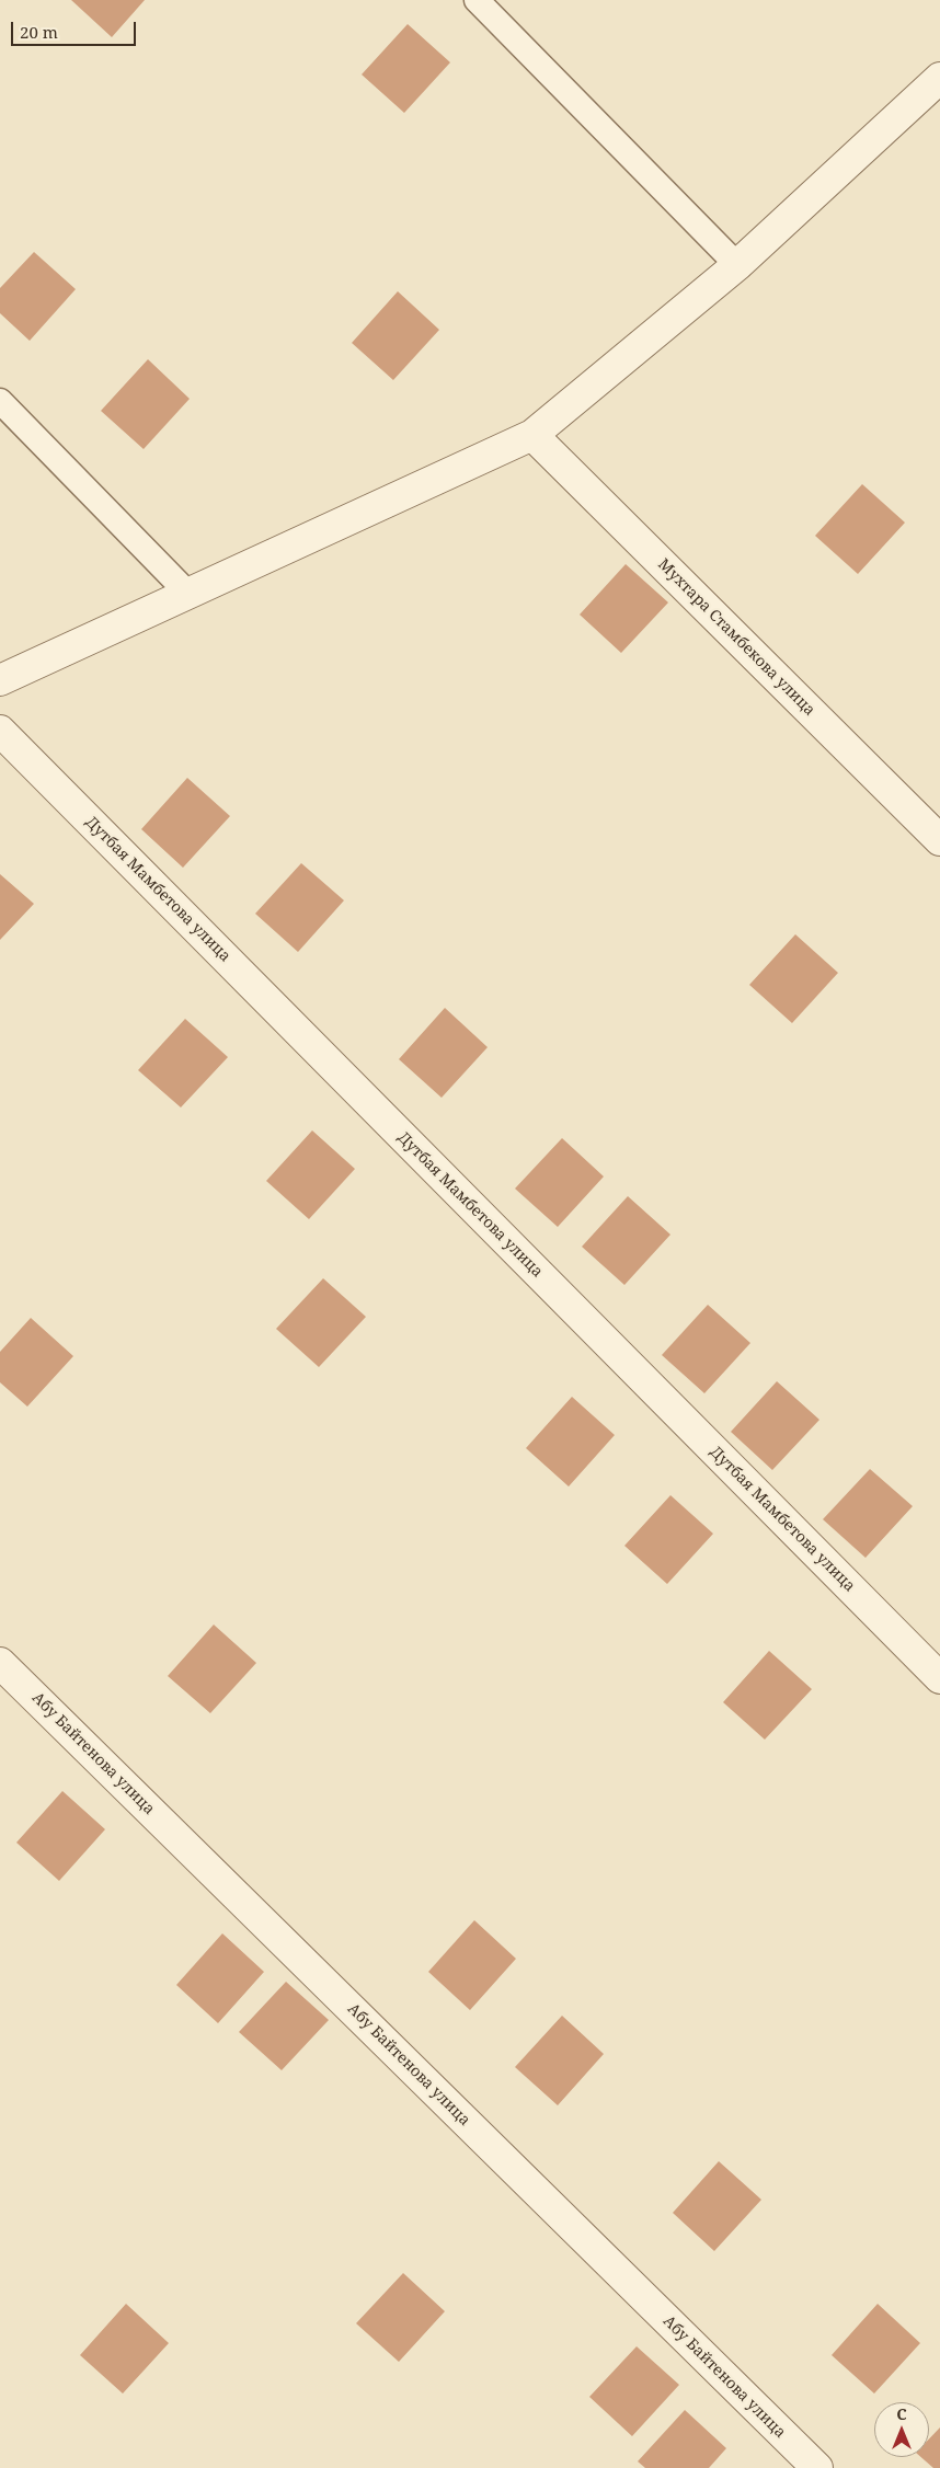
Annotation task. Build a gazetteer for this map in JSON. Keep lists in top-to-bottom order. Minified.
{"streets":{"street":["Мухтара Стамбекова улица","Дутбая Мамбетова улица","Абу Байтенова улица"]},"scale_bar":"20 m","north":"top"}
